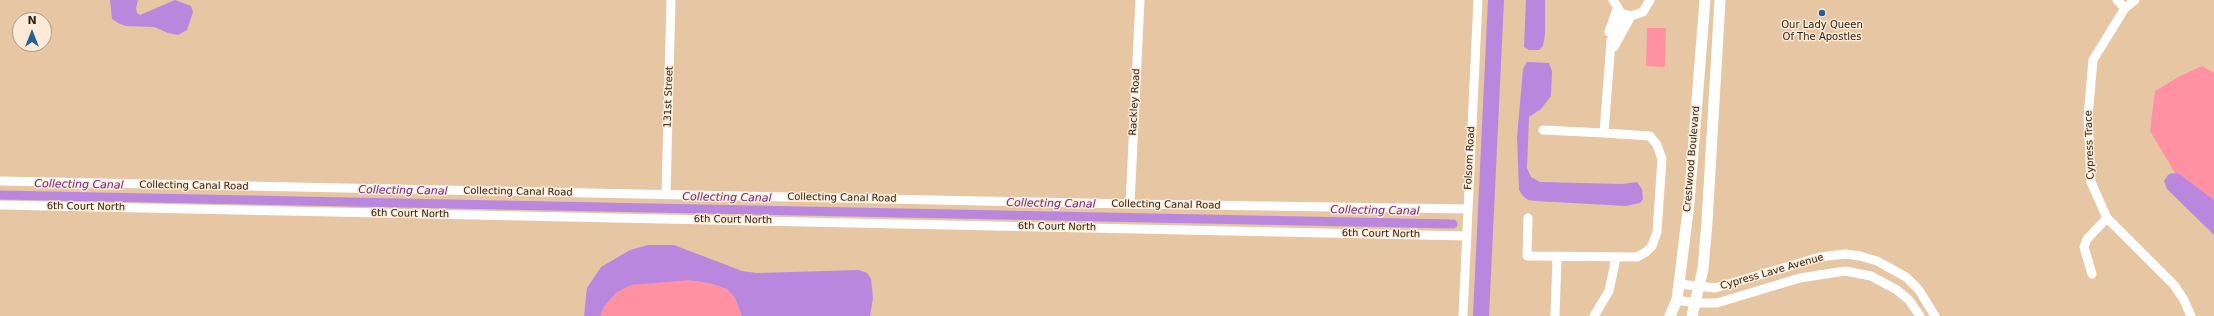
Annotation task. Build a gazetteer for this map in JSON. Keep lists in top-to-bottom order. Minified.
{"streets":{"main road":["Crestwood Boulevard"],"street":["131st Street","Rackley Road","Cypress Trace","Folsom Road","Collecting Canal Road","6th Court North","Cypress Lave Avenue"]},"crossings":[["131st Street","Collecting Canal Road"],["Rackley Road","Collecting Canal Road"],["Folsom Road","Collecting Canal Road"],["Folsom Road","6th Court North"],["Crestwood Boulevard","Cypress Lave Avenue"]],"water":["Collecting Canal"],"places":["Our Lady Queen Of The Apostles"],"north":"top"}
